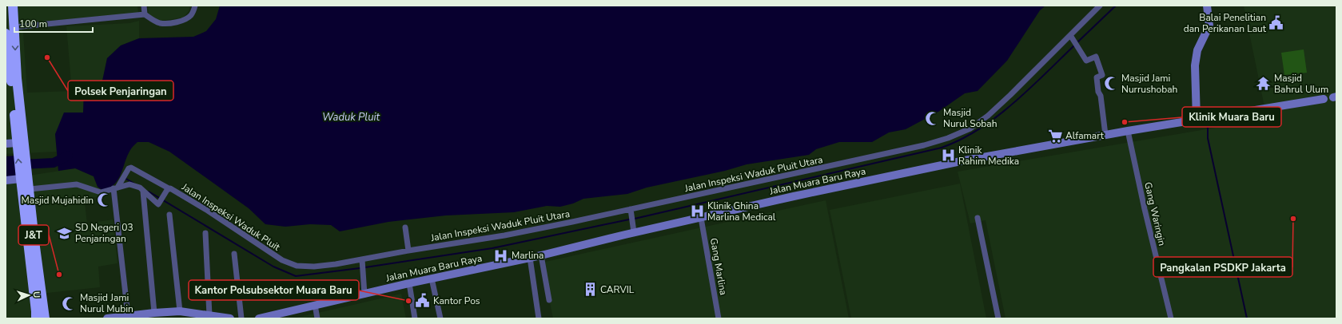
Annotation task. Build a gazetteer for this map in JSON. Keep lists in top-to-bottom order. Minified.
{"streets":{"street":["Jalan Inspeksi Waduk Pluit Utara","Jalan Muara Baru Raya","Gang Waringin","Jalan Inspeksi Waduk Pluit","Gang Marlina"]},"crossings":[["Jalan Inspeksi Waduk Pluit Utara","Jalan Inspeksi Waduk Pluit"],["Jalan Muara Baru Raya","Gang Waringin"],["Jalan Muara Baru Raya","Gang Marlina"]],"water":["Waduk Pluit"],"places":{"public building":["Balai Penelitian dan Perikanan Laut","Kantor Pos"],"other":["Polsek Penjaringan","Klinik Muara Baru","Pangkalan PSDKP Jakarta","J&T","Kantor Polsubsektor Muara Baru"],"mosque":["Masjid Jami Nurrushobah","Masjid Nurul Sobah","Masjid Mujahidin","Masjid Jami Nurul Mubin"],"temple":["Masjid Bahrul Ulum"],"supermarket":["Alfamart"],"hospital":["Klinik Rahim Medika","Klinik Ghina Marlina Medical","Marlina"],"school or university":["SD Negeri 03 Penjaringan"],"building":["CARVIL"]},"scale_bar":"100 m","north":"right"}
